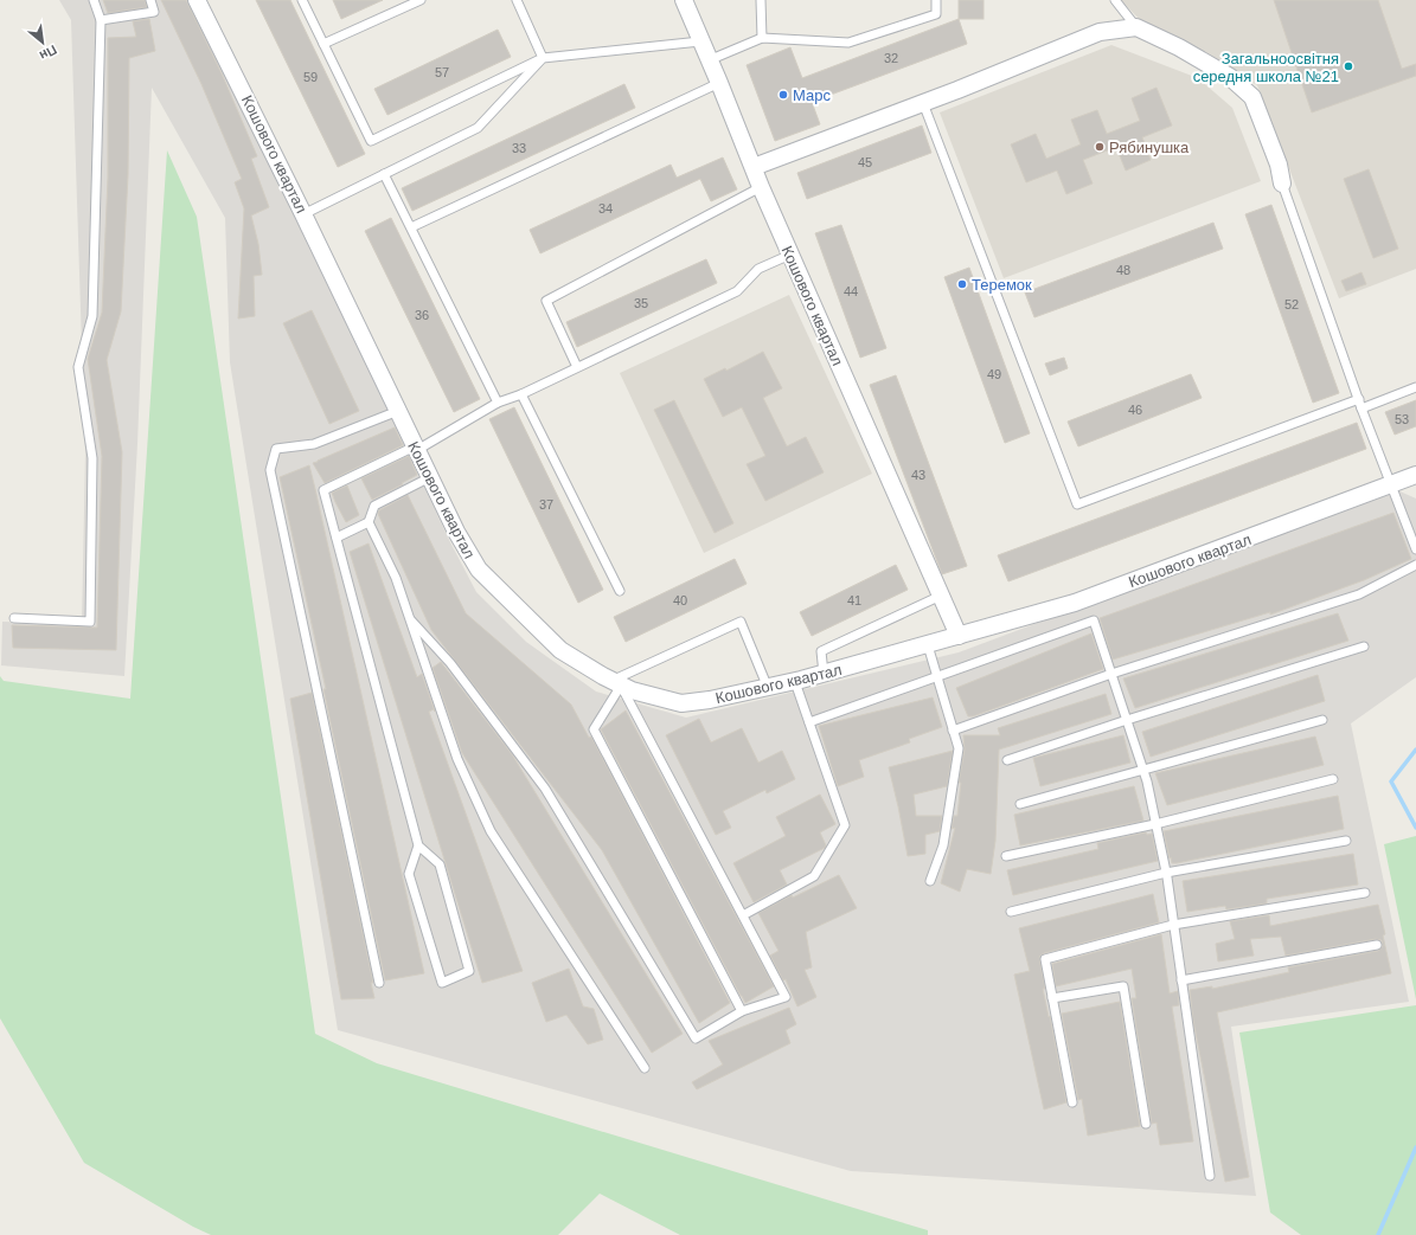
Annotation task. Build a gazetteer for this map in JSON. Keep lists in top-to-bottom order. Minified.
{"streets":{"street":["Кошового квартал"]},"places":["Загальноосвітня середня школа №21","Марс","Рябинушка","Теремок"],"house_numbers":["32","57","59","33","45","34","48","44","35","52","36","49","46","53","43","37","40","41"],"north":"bottom right"}
